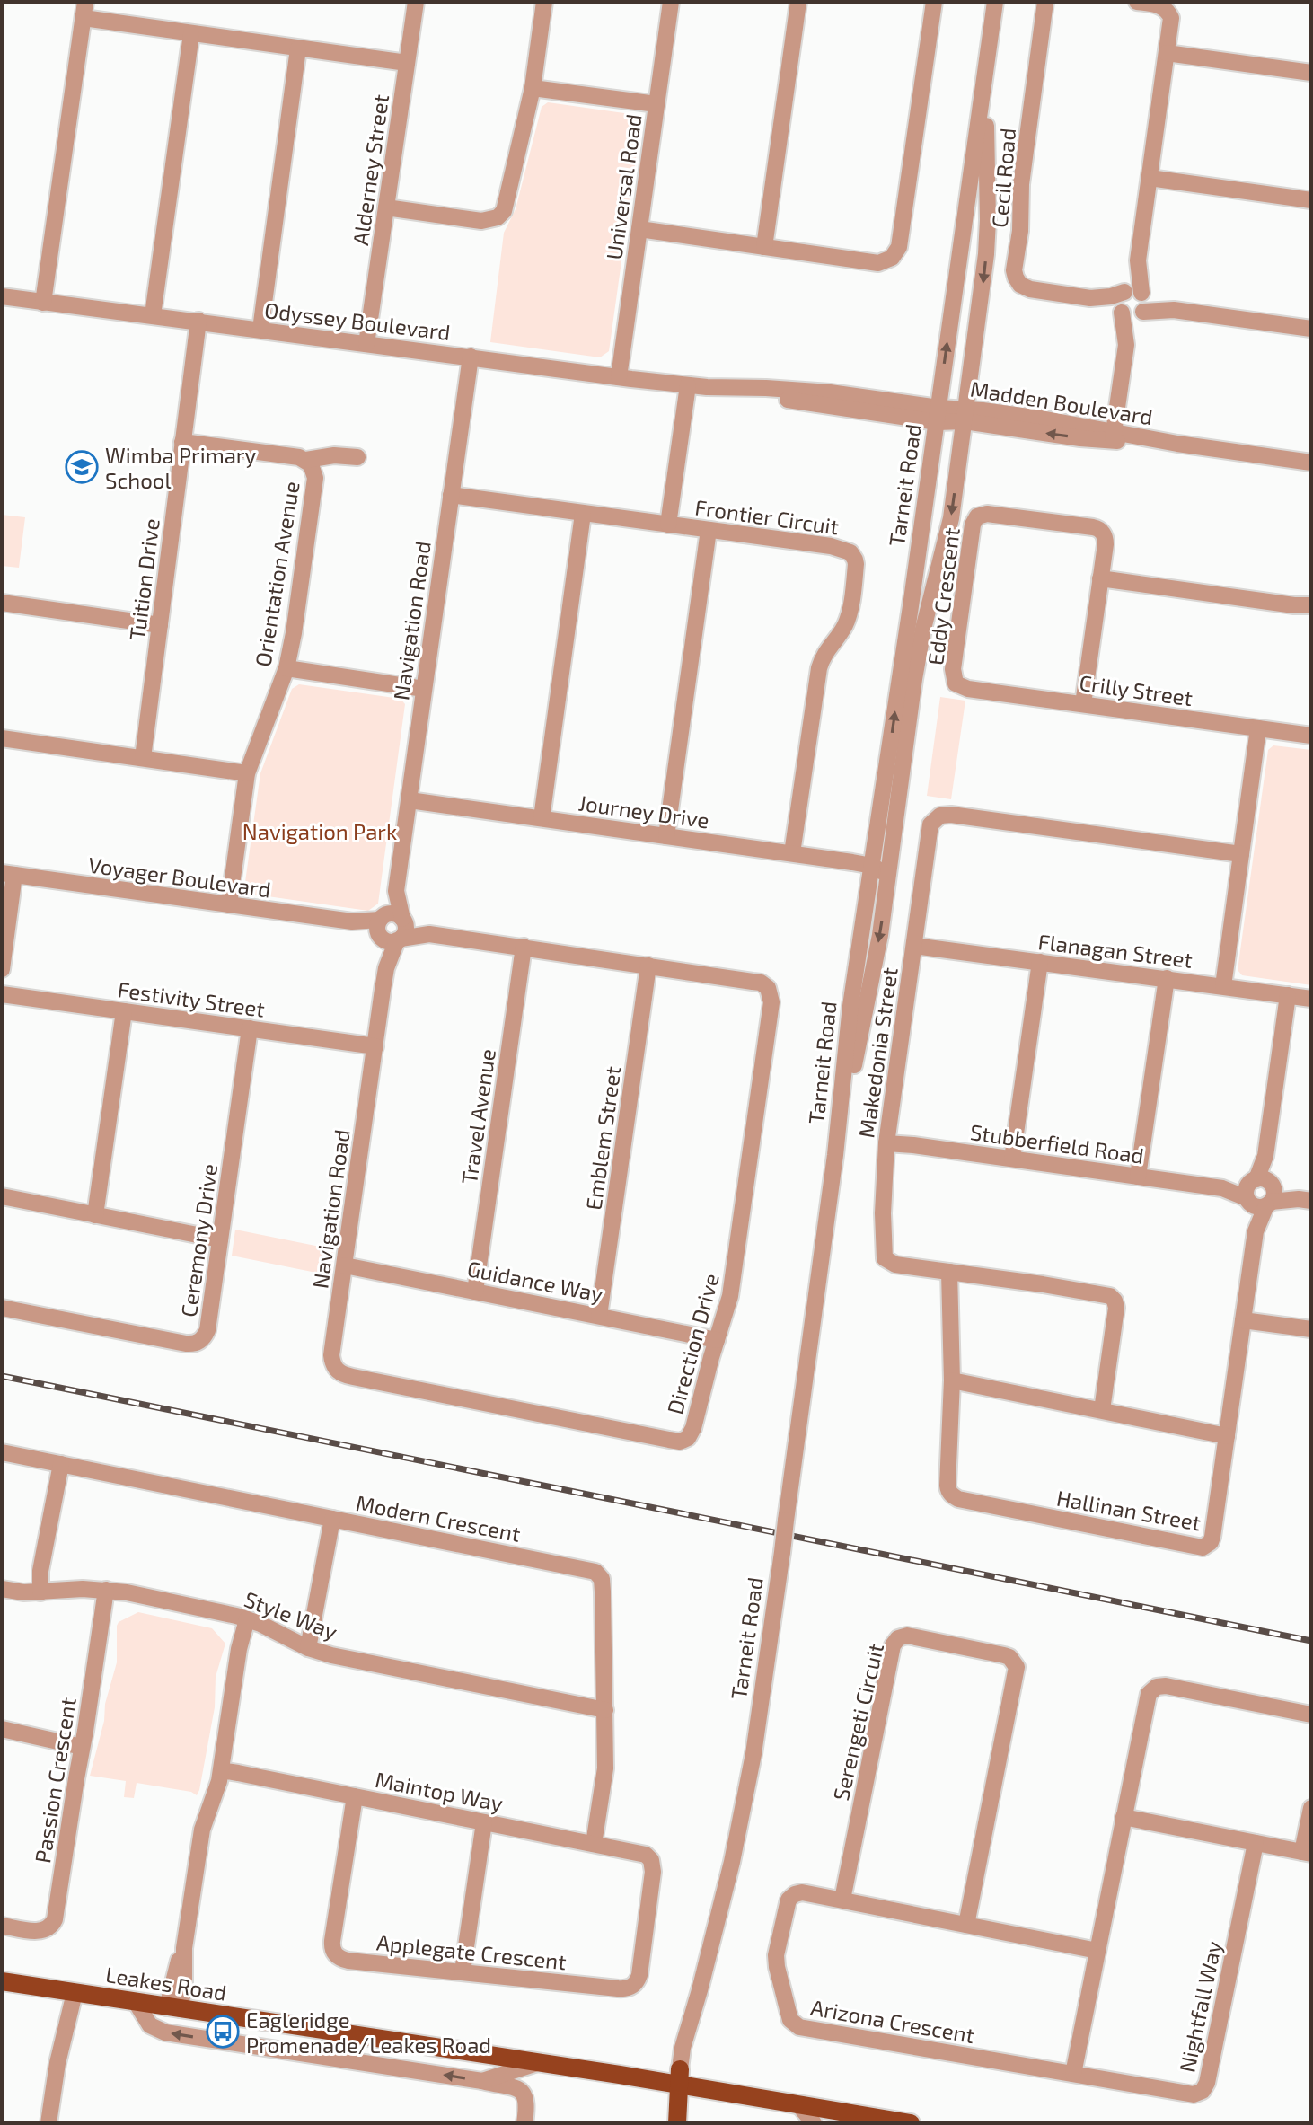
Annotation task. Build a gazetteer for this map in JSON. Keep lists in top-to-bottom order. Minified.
{"streets":{"main road":["Tarneit Road","Leakes Road"],"street":["Alderney Street","Cecil Road","Universal Road","Odyssey Boulevard","Madden Boulevard","Frontier Circuit","Orientation Avenue","Tuition Drive","Eddy Crescent","Navigation Road","Crilly Street","Journey Drive","Voyager Boulevard","Flanagan Street","Festivity Street","Makedonia Street","Travel Avenue","Emblem Street","Stubberfield Road","Ceremony Drive","Guidance Way","Direction Drive","Hallinan Street","Modern Crescent","Style Way","Serengeti Circuit","Passion Crescent","Maintop Way","Applegate Crescent","Nightfall Way","Arizona Crescent"]},"crossings":[["Alderney Street","Odyssey Boulevard"],["Universal Road","Odyssey Boulevard"],["Odyssey Boulevard","Madden Boulevard"],["Odyssey Boulevard","Tarneit Road"],["Odyssey Boulevard","Tuition Drive"],["Odyssey Boulevard","Navigation Road"],["Madden Boulevard","Tarneit Road"],["Tarneit Road","Journey Drive"],["Tarneit Road","Leakes Road"],["Frontier Circuit","Navigation Road"],["Frontier Circuit","Journey Drive"],["Orientation Avenue","Tuition Drive"],["Orientation Avenue","Voyager Boulevard"],["Eddy Crescent","Crilly Street"],["Navigation Road","Journey Drive"],["Navigation Road","Voyager Boulevard"],["Navigation Road","Festivity Street"],["Navigation Road","Guidance Way"],["Navigation Road","Direction Drive"],["Flanagan Street","Makedonia Street"],["Festivity Street","Ceremony Drive"],["Makedonia Street","Stubberfield Road"],["Makedonia Street","Hallinan Street"],["Travel Avenue","Guidance Way"],["Emblem Street","Guidance Way"],["Emblem Street","Direction Drive"],["Stubberfield Road","Hallinan Street"],["Guidance Way","Direction Drive"],["Modern Crescent","Style Way"],["Modern Crescent","Maintop Way"],["Style Way","Passion Crescent"],["Serengeti Circuit","Arizona Crescent"],["Maintop Way","Applegate Crescent"],["Nightfall Way","Arizona Crescent"]],"parks":["Navigation Park"],"places":{"school or university":["Wimba Primary School"],"bus stop":["Eagleridge Promenade/Leakes Road"]}}
